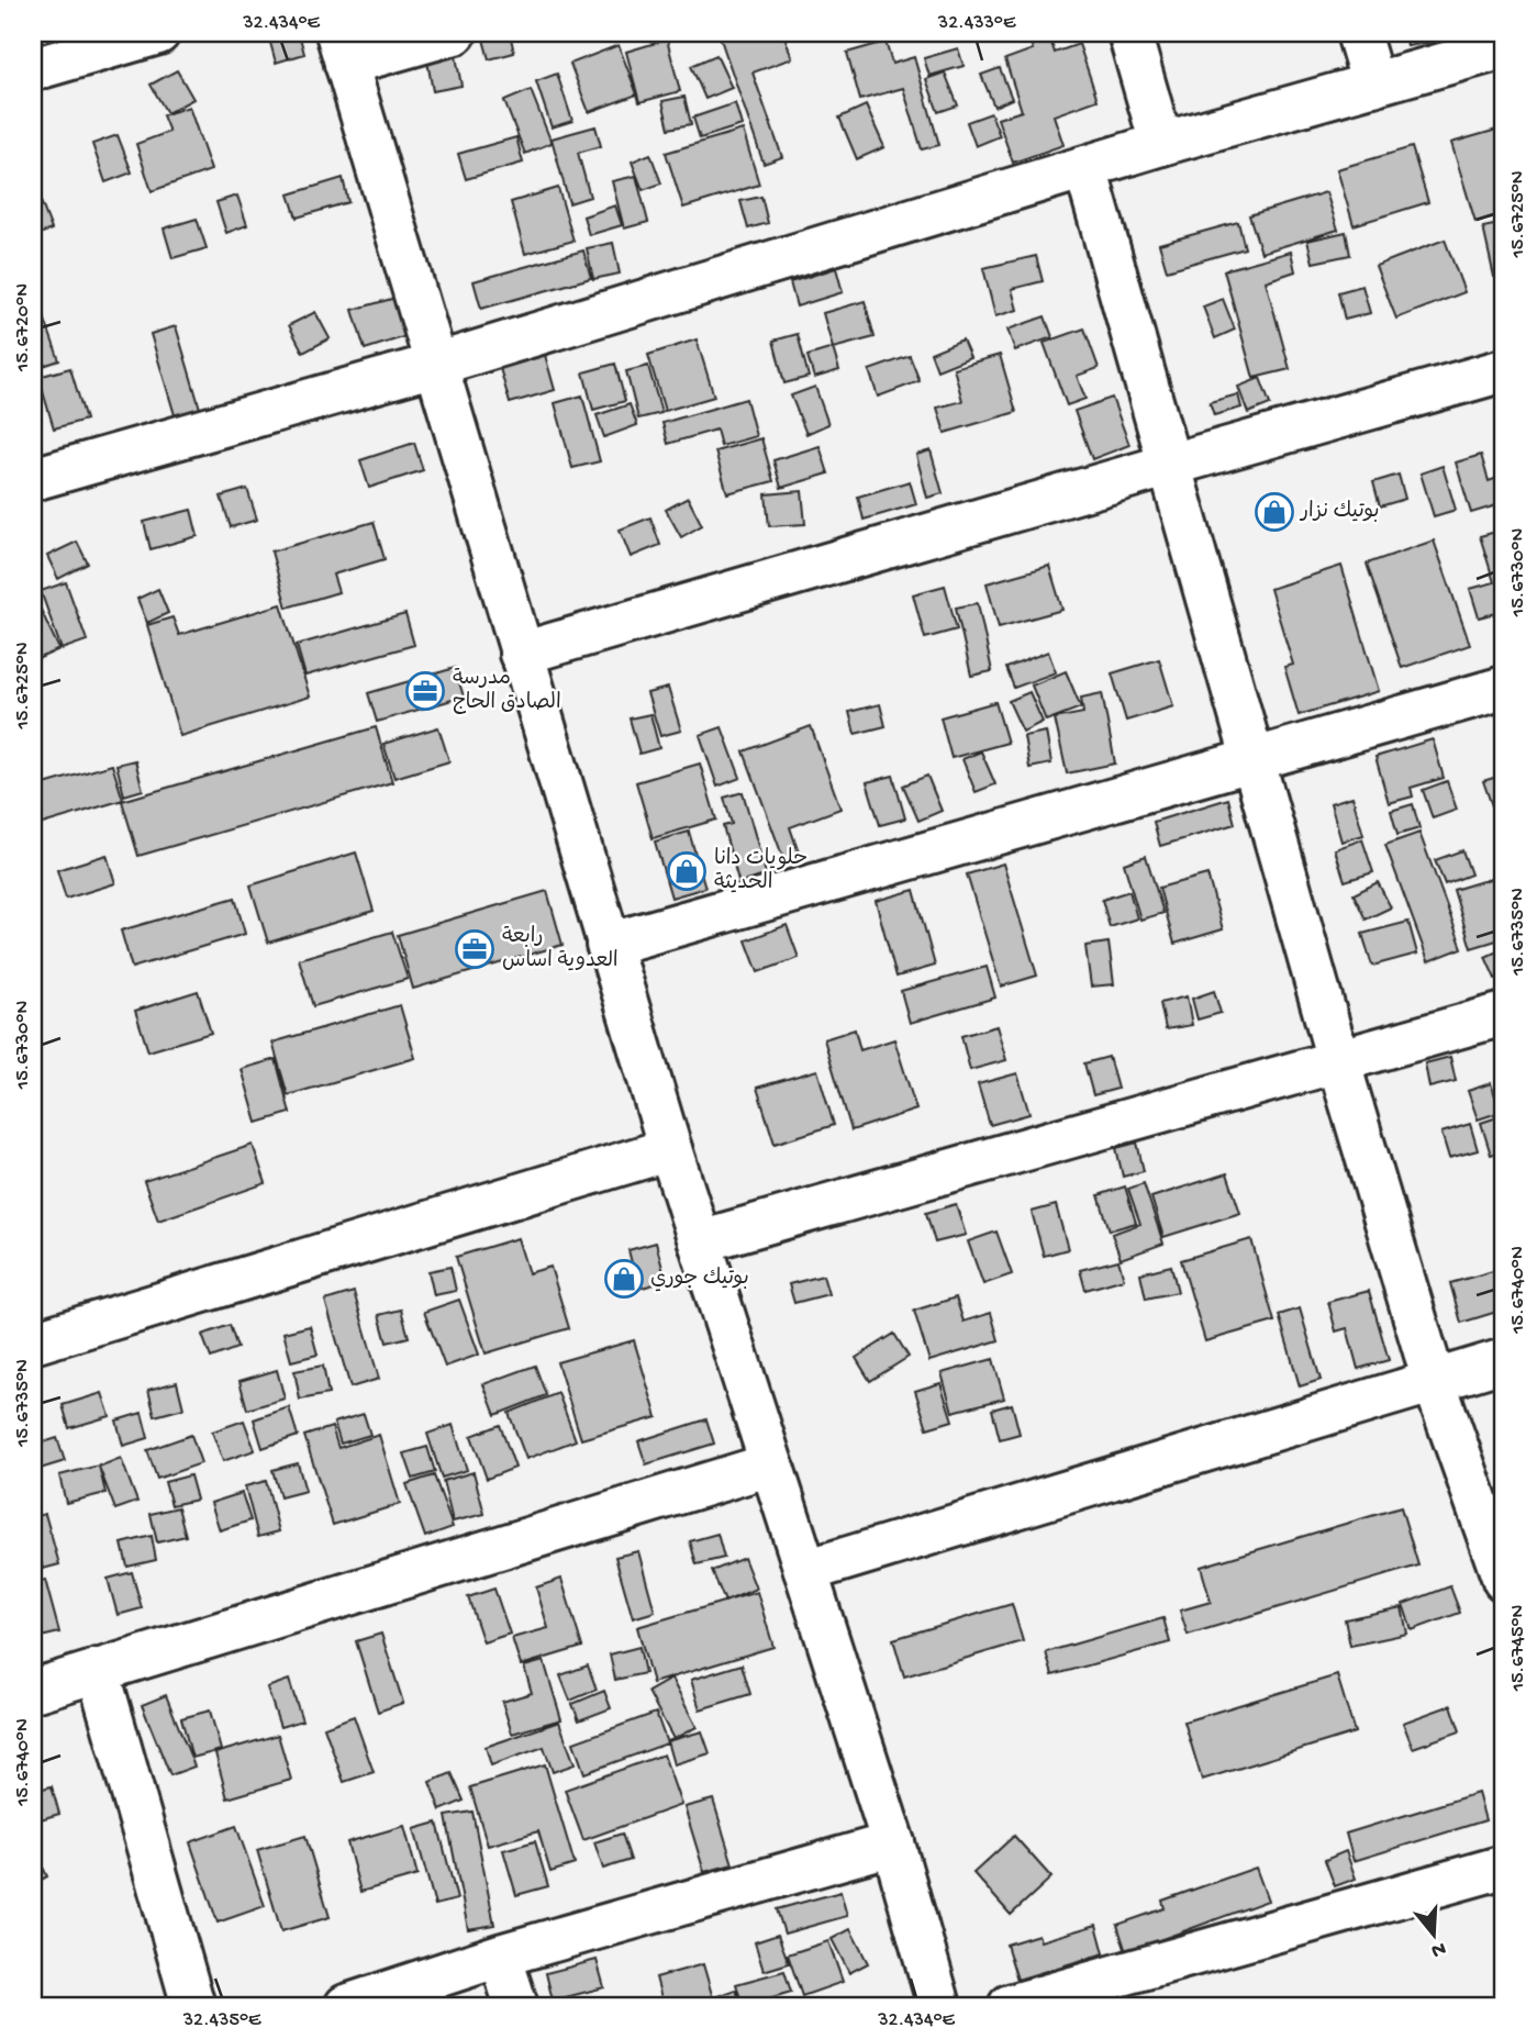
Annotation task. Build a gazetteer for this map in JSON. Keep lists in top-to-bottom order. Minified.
{"places":{"shop":["بوتيك نزار","حلويات دانا الحديثة","بوتيك جوري"],"office":["مدرسة الصادق الحاج","رابعة العدوية اساس"]},"north":"bottom","coordinates":["32.434°E","32.433°E","15.6725°N","15.6720°N","15.6730°N","15.6735°N","15.6740°N","15.6745°N","32.435°E"]}
